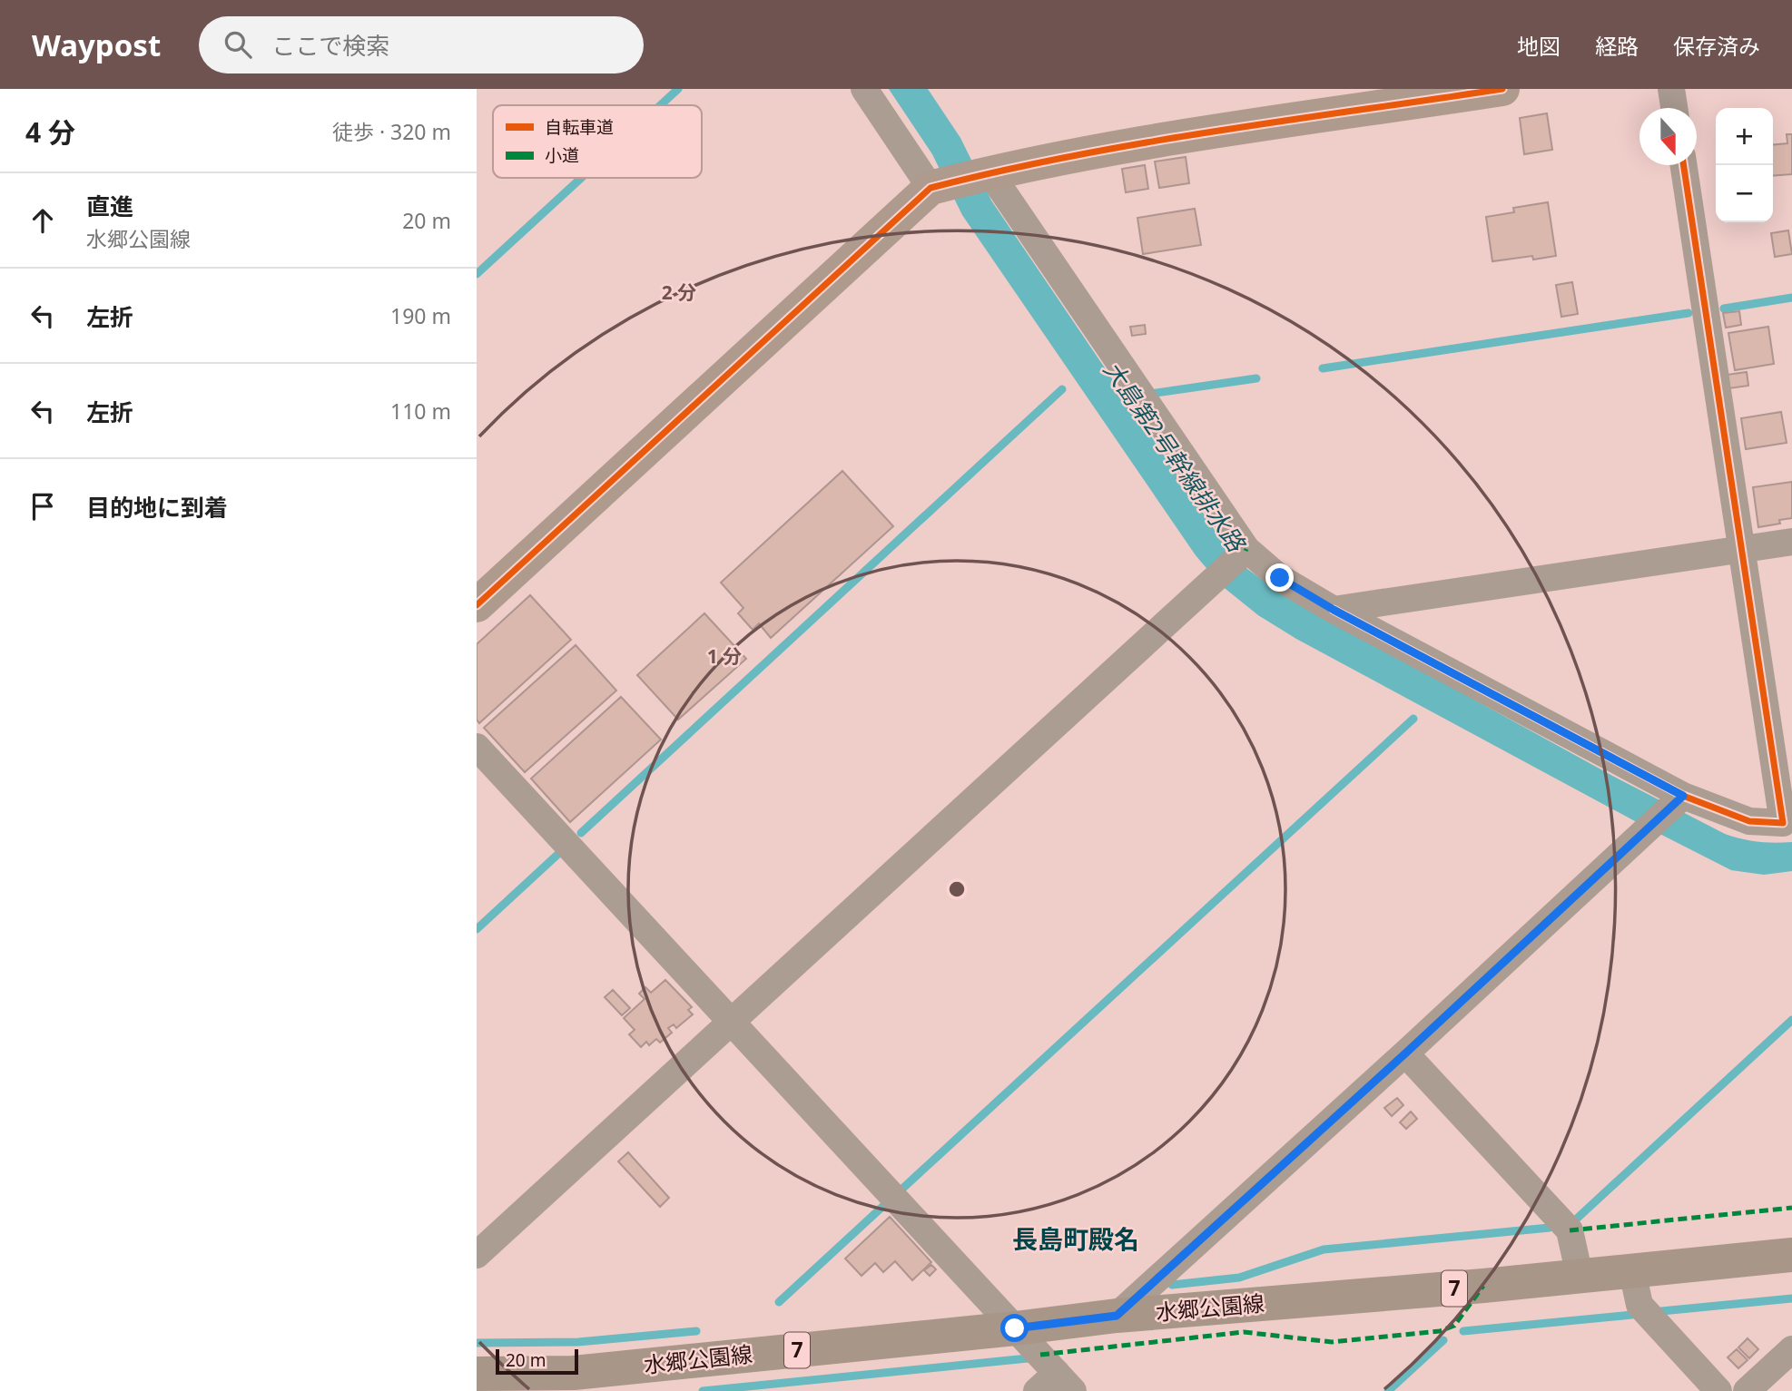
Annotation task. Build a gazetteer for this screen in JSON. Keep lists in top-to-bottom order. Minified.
{"streets":{"main road":["7","水郷公園線"]},"districts":["長島町殿名"],"water":["大島第2号幹線排水路"],"legend":["自転車道","小道"],"scale_bar":"20 m","north":"bottom","page":{"header":"Waypost","search":"ここで検索","nav":["地図","経路","保存済み"],"heading":["4 分","徒歩 · 320 m"],"map_buttons":["+","−"],"list":[["直進","水郷公園線","20 m"],["左折","190 m"],["左折","110 m"],"目的地に到着"],"scale":"20 m"},"rings":["2 分","1 分"]}
